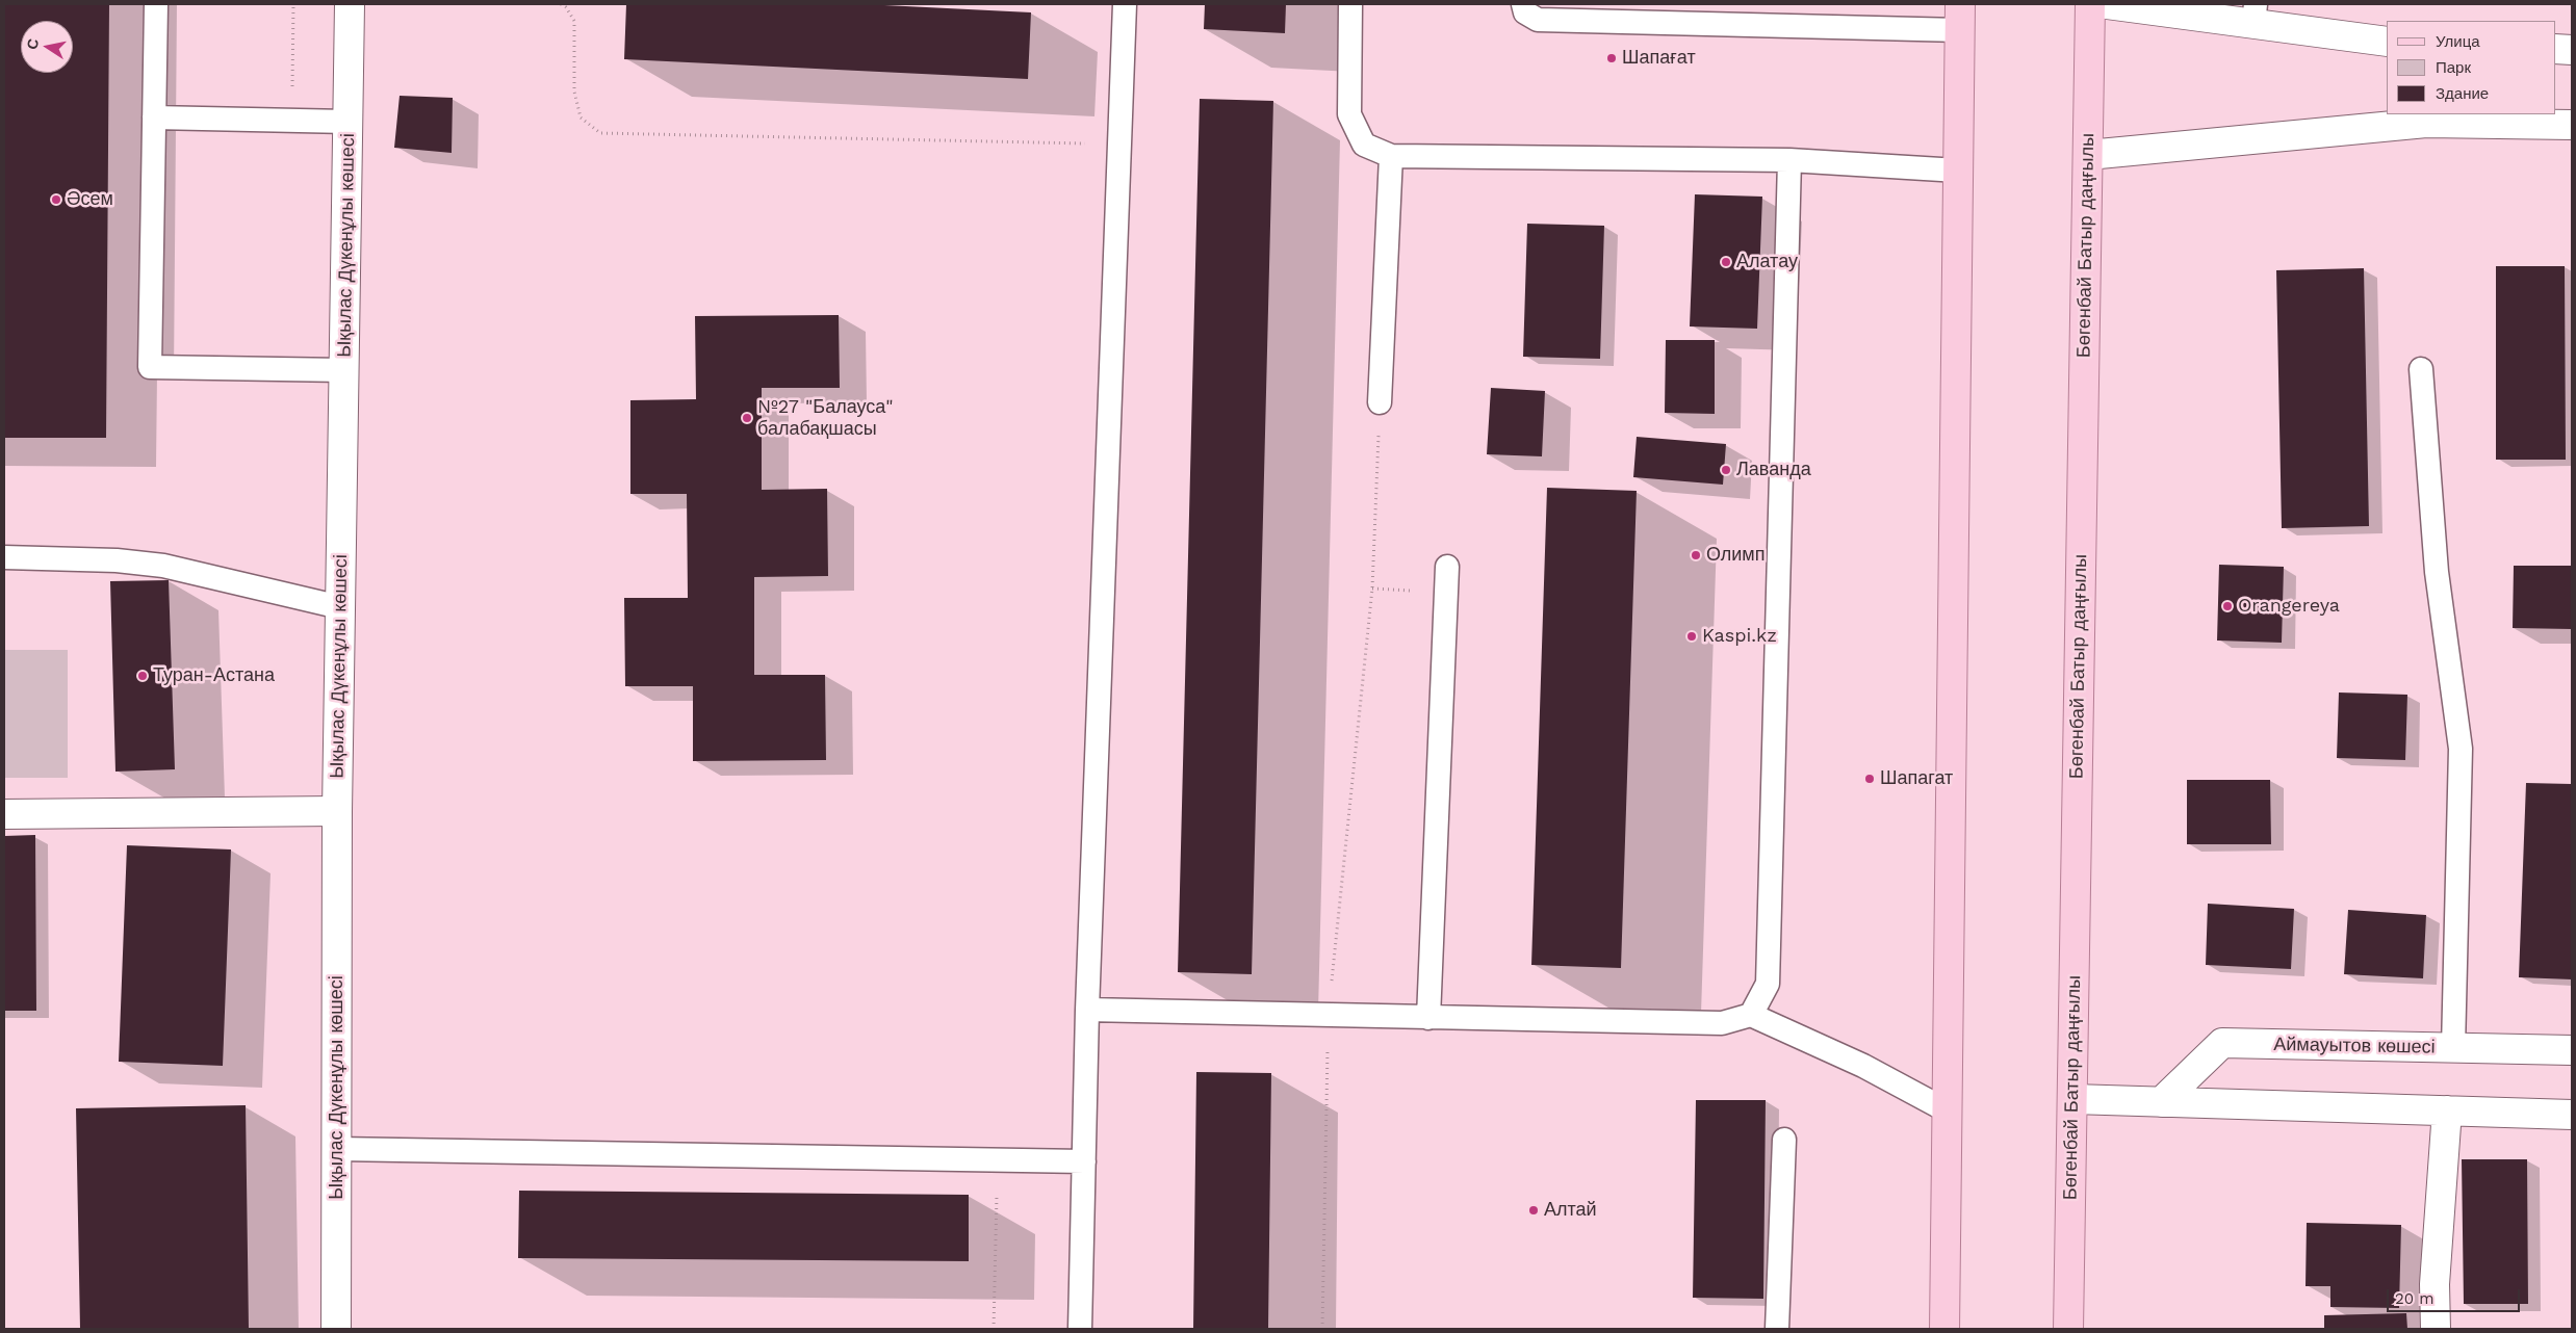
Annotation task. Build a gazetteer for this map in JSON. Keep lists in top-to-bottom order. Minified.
{"streets":{"main road":["Бөгенбай Батыр даңғылы"],"street":["Ықылас Дүкенұлы көшесі","Аймауытов көшесі"]},"places":["Шапағат","Әсем","Алатау","№27 \"Балауса\" балабақшасы","Лаванда","Олимп","Orangereya","Kaspi.kz","Туран-Астана","Шапагат","Алтай"],"legend":["Улица","Парк","Здание"],"scale_bar":"20 m","north":"left"}
